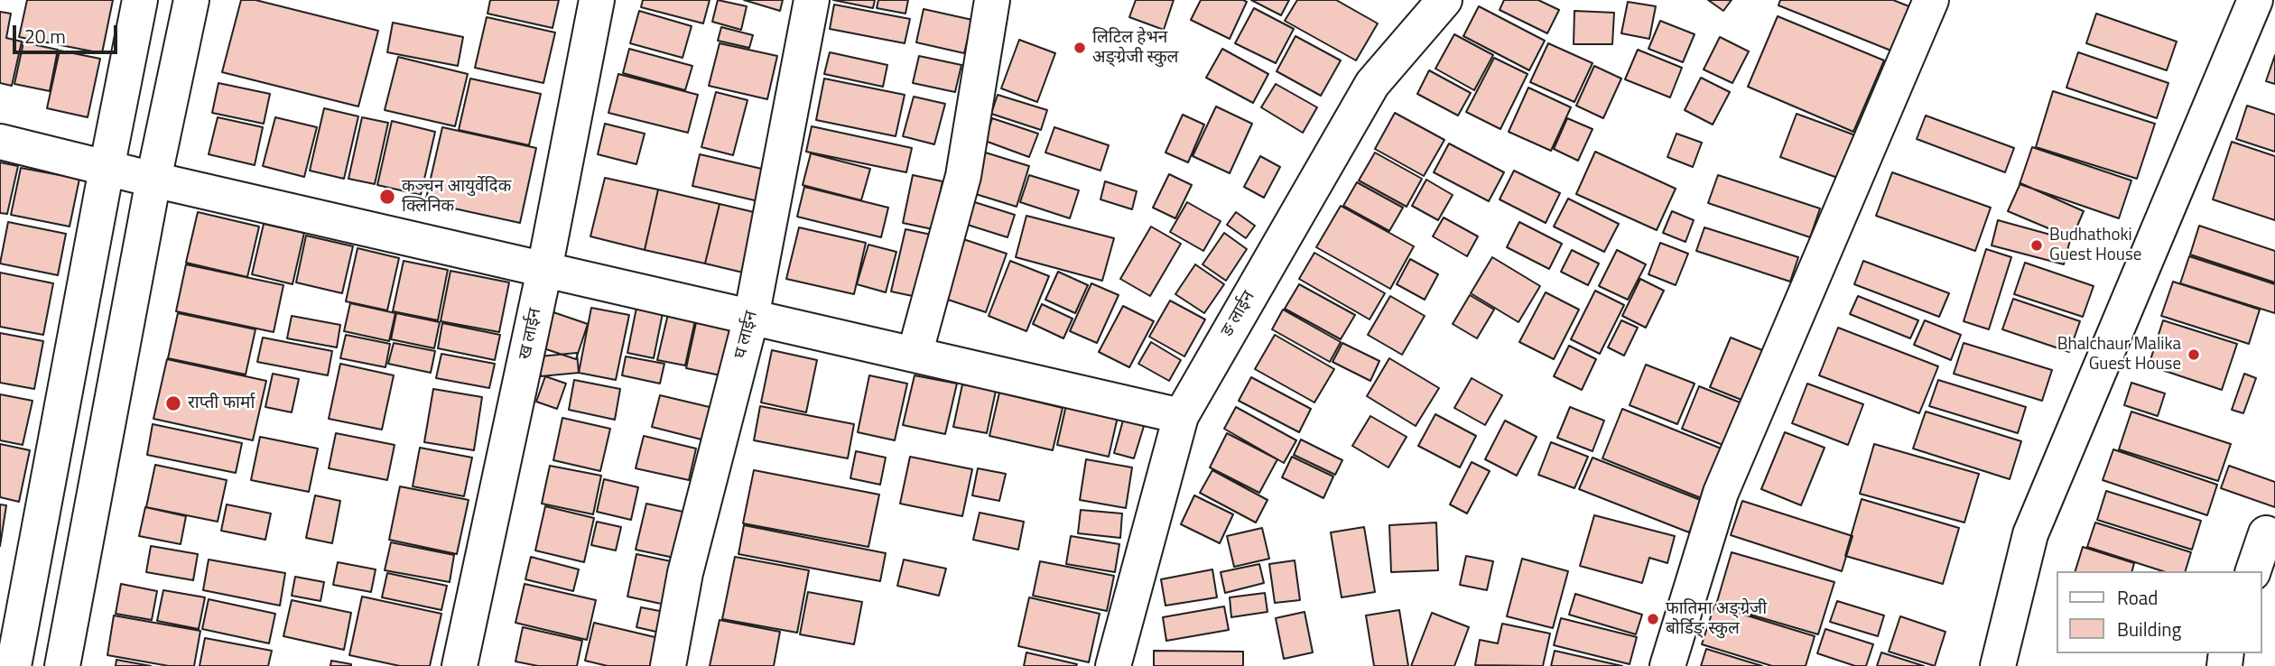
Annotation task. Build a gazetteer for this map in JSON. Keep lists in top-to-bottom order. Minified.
{"streets":{"street":["ङ लाईन","ख लाईन","घ लाईन"]},"places":["लिटिल हेभन अङ्‍ग्रेजी स्कुल","कञ्चन आयुर्वेदिक क्लिनिक","Budhathoki Guest House","Bhalchaur Malika Guest House","राप्ती फार्मा","फातिमा अङ्‍ग्रेजी बोर्डिङ् स्कुल"],"legend":["Road","Building"],"scale_bar":"20 m"}
